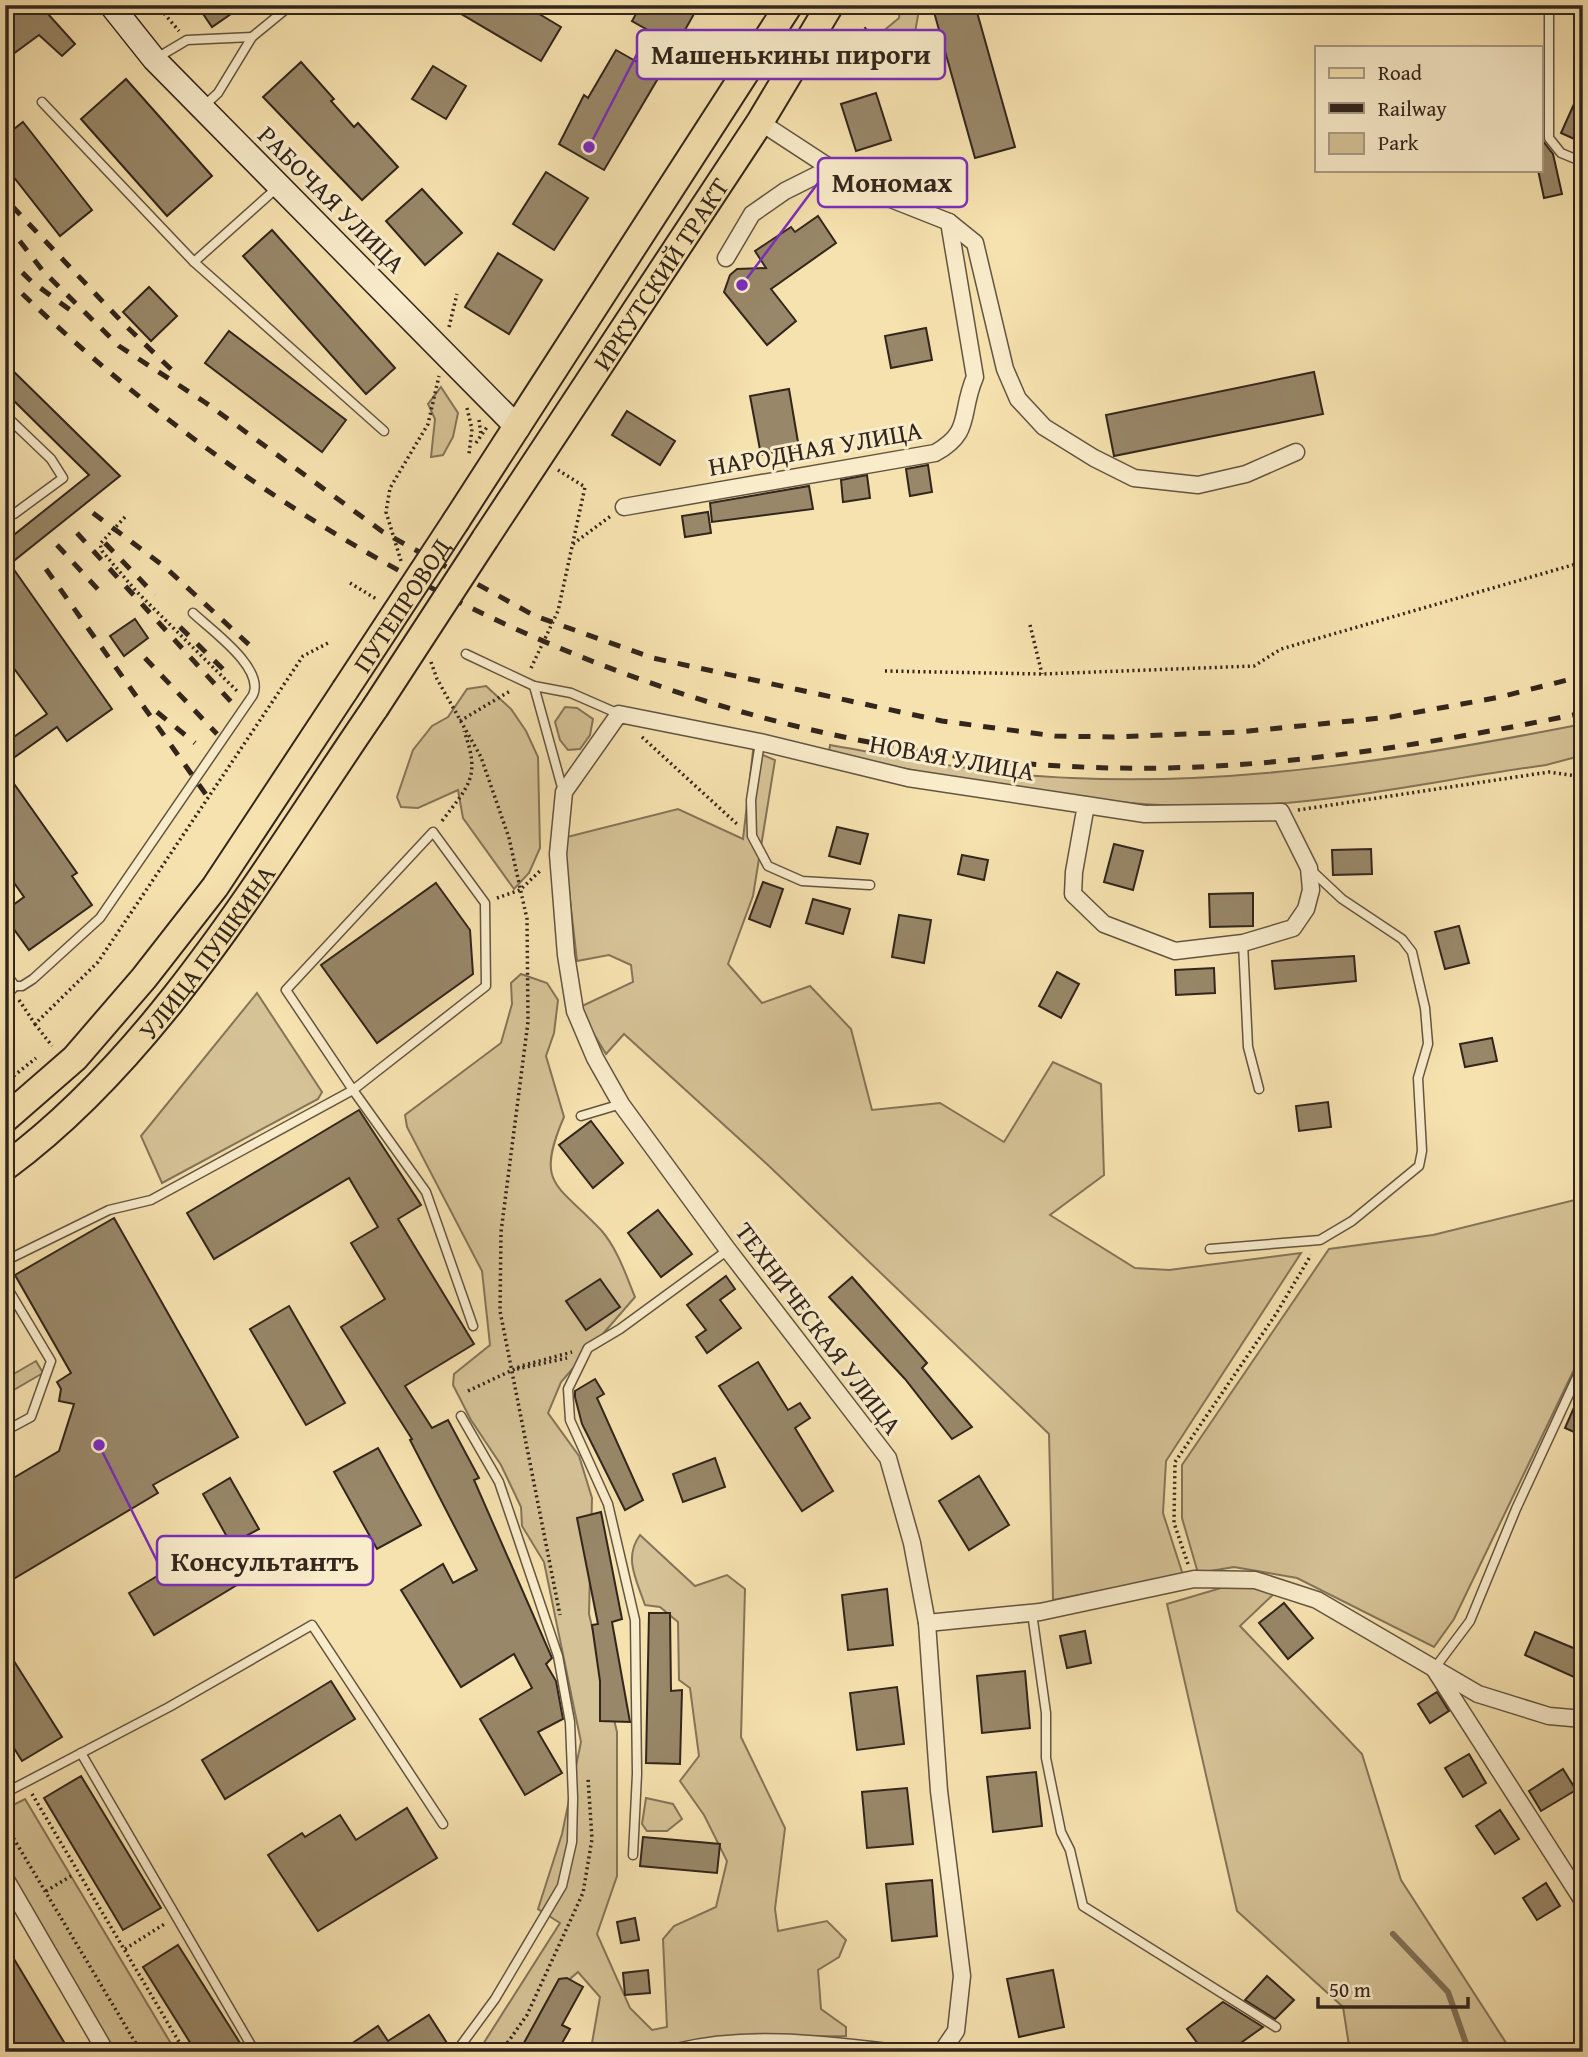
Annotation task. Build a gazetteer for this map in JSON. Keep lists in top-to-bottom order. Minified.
{"streets":{"main road":["ИРКУТСКИЙ ТРАКТ","ПУТЕПРОВОД","УЛИЦА ПУШКИНА"],"street":["РАБОЧАЯ УЛИЦА","НАРОДНАЯ УЛИЦА","НОВАЯ УЛИЦА","ТЕХНИЧЕСКАЯ УЛИЦА"]},"crossings":[["РАБОЧАЯ УЛИЦА","ИРКУТСКИЙ ТРАКТ"],["ИРКУТСКИЙ ТРАКТ","ПУТЕПРОВОД"],["ПУТЕПРОВОД","УЛИЦА ПУШКИНА"]],"places":["Машенькины пироги","Мономах","Консультантъ"],"legend":["Road","Railway","Park"],"scale_bar":"50 m"}
